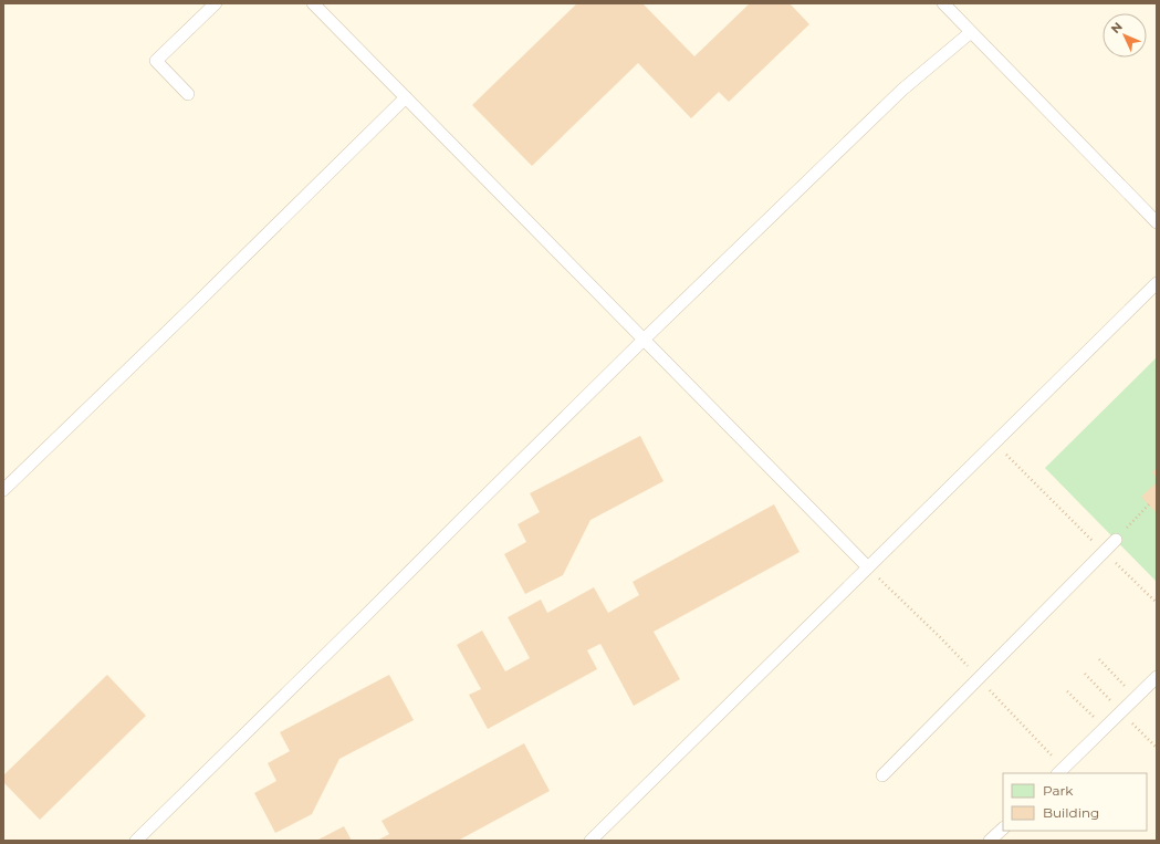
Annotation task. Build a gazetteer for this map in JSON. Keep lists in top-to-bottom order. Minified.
{"legend":["Park","Building"],"north":"top left"}
